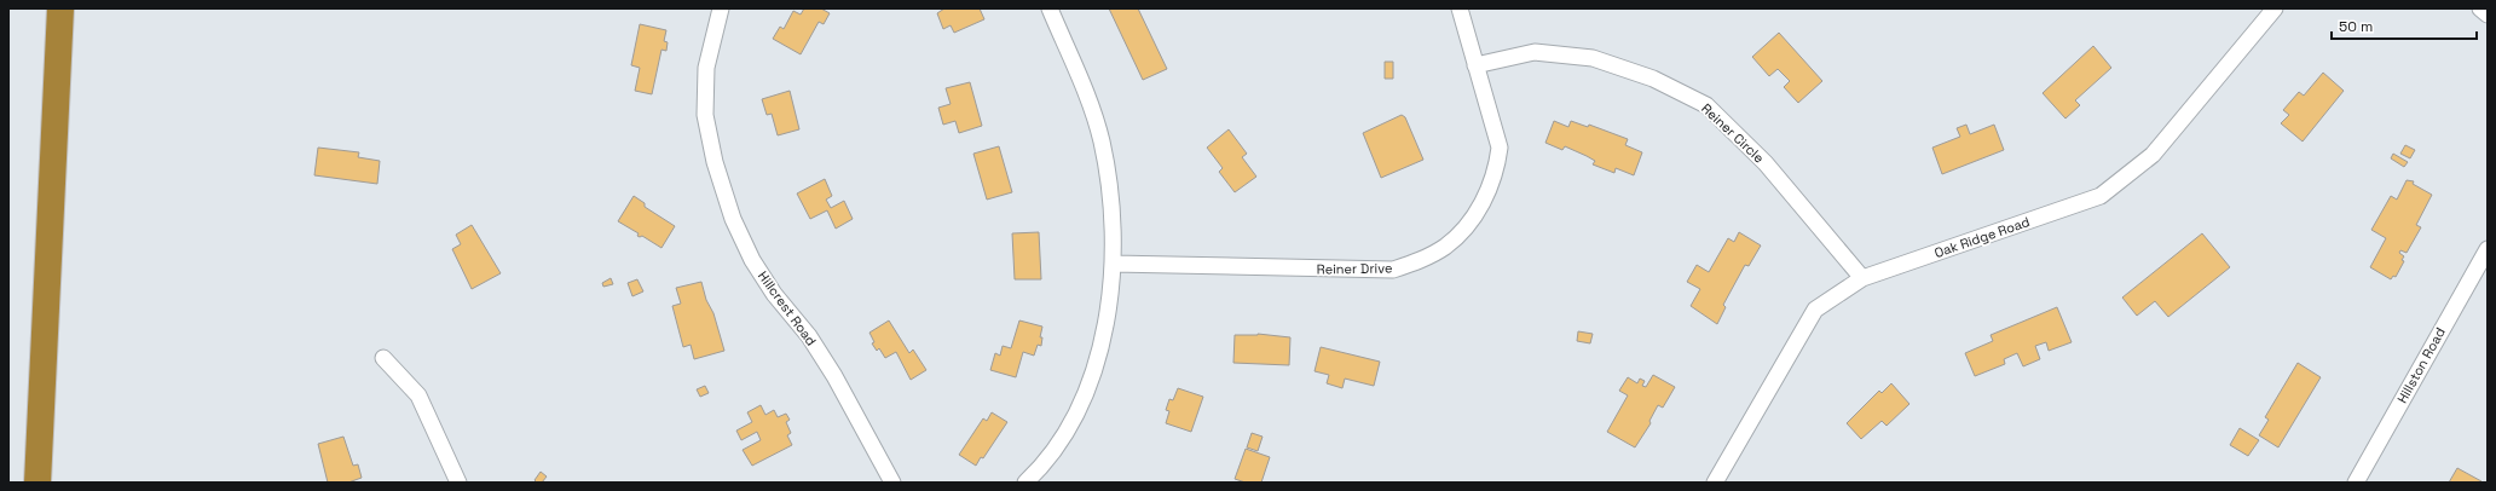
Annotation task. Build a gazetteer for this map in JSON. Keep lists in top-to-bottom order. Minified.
{"streets":{"street":["Reiner Circle","Oak Ridge Road","Reiner Drive","Hillcrest Road","Hillston Road"]},"crossings":[["Reiner Circle","Oak Ridge Road"],["Reiner Circle","Reiner Drive"]],"scale_bar":"50 m"}
